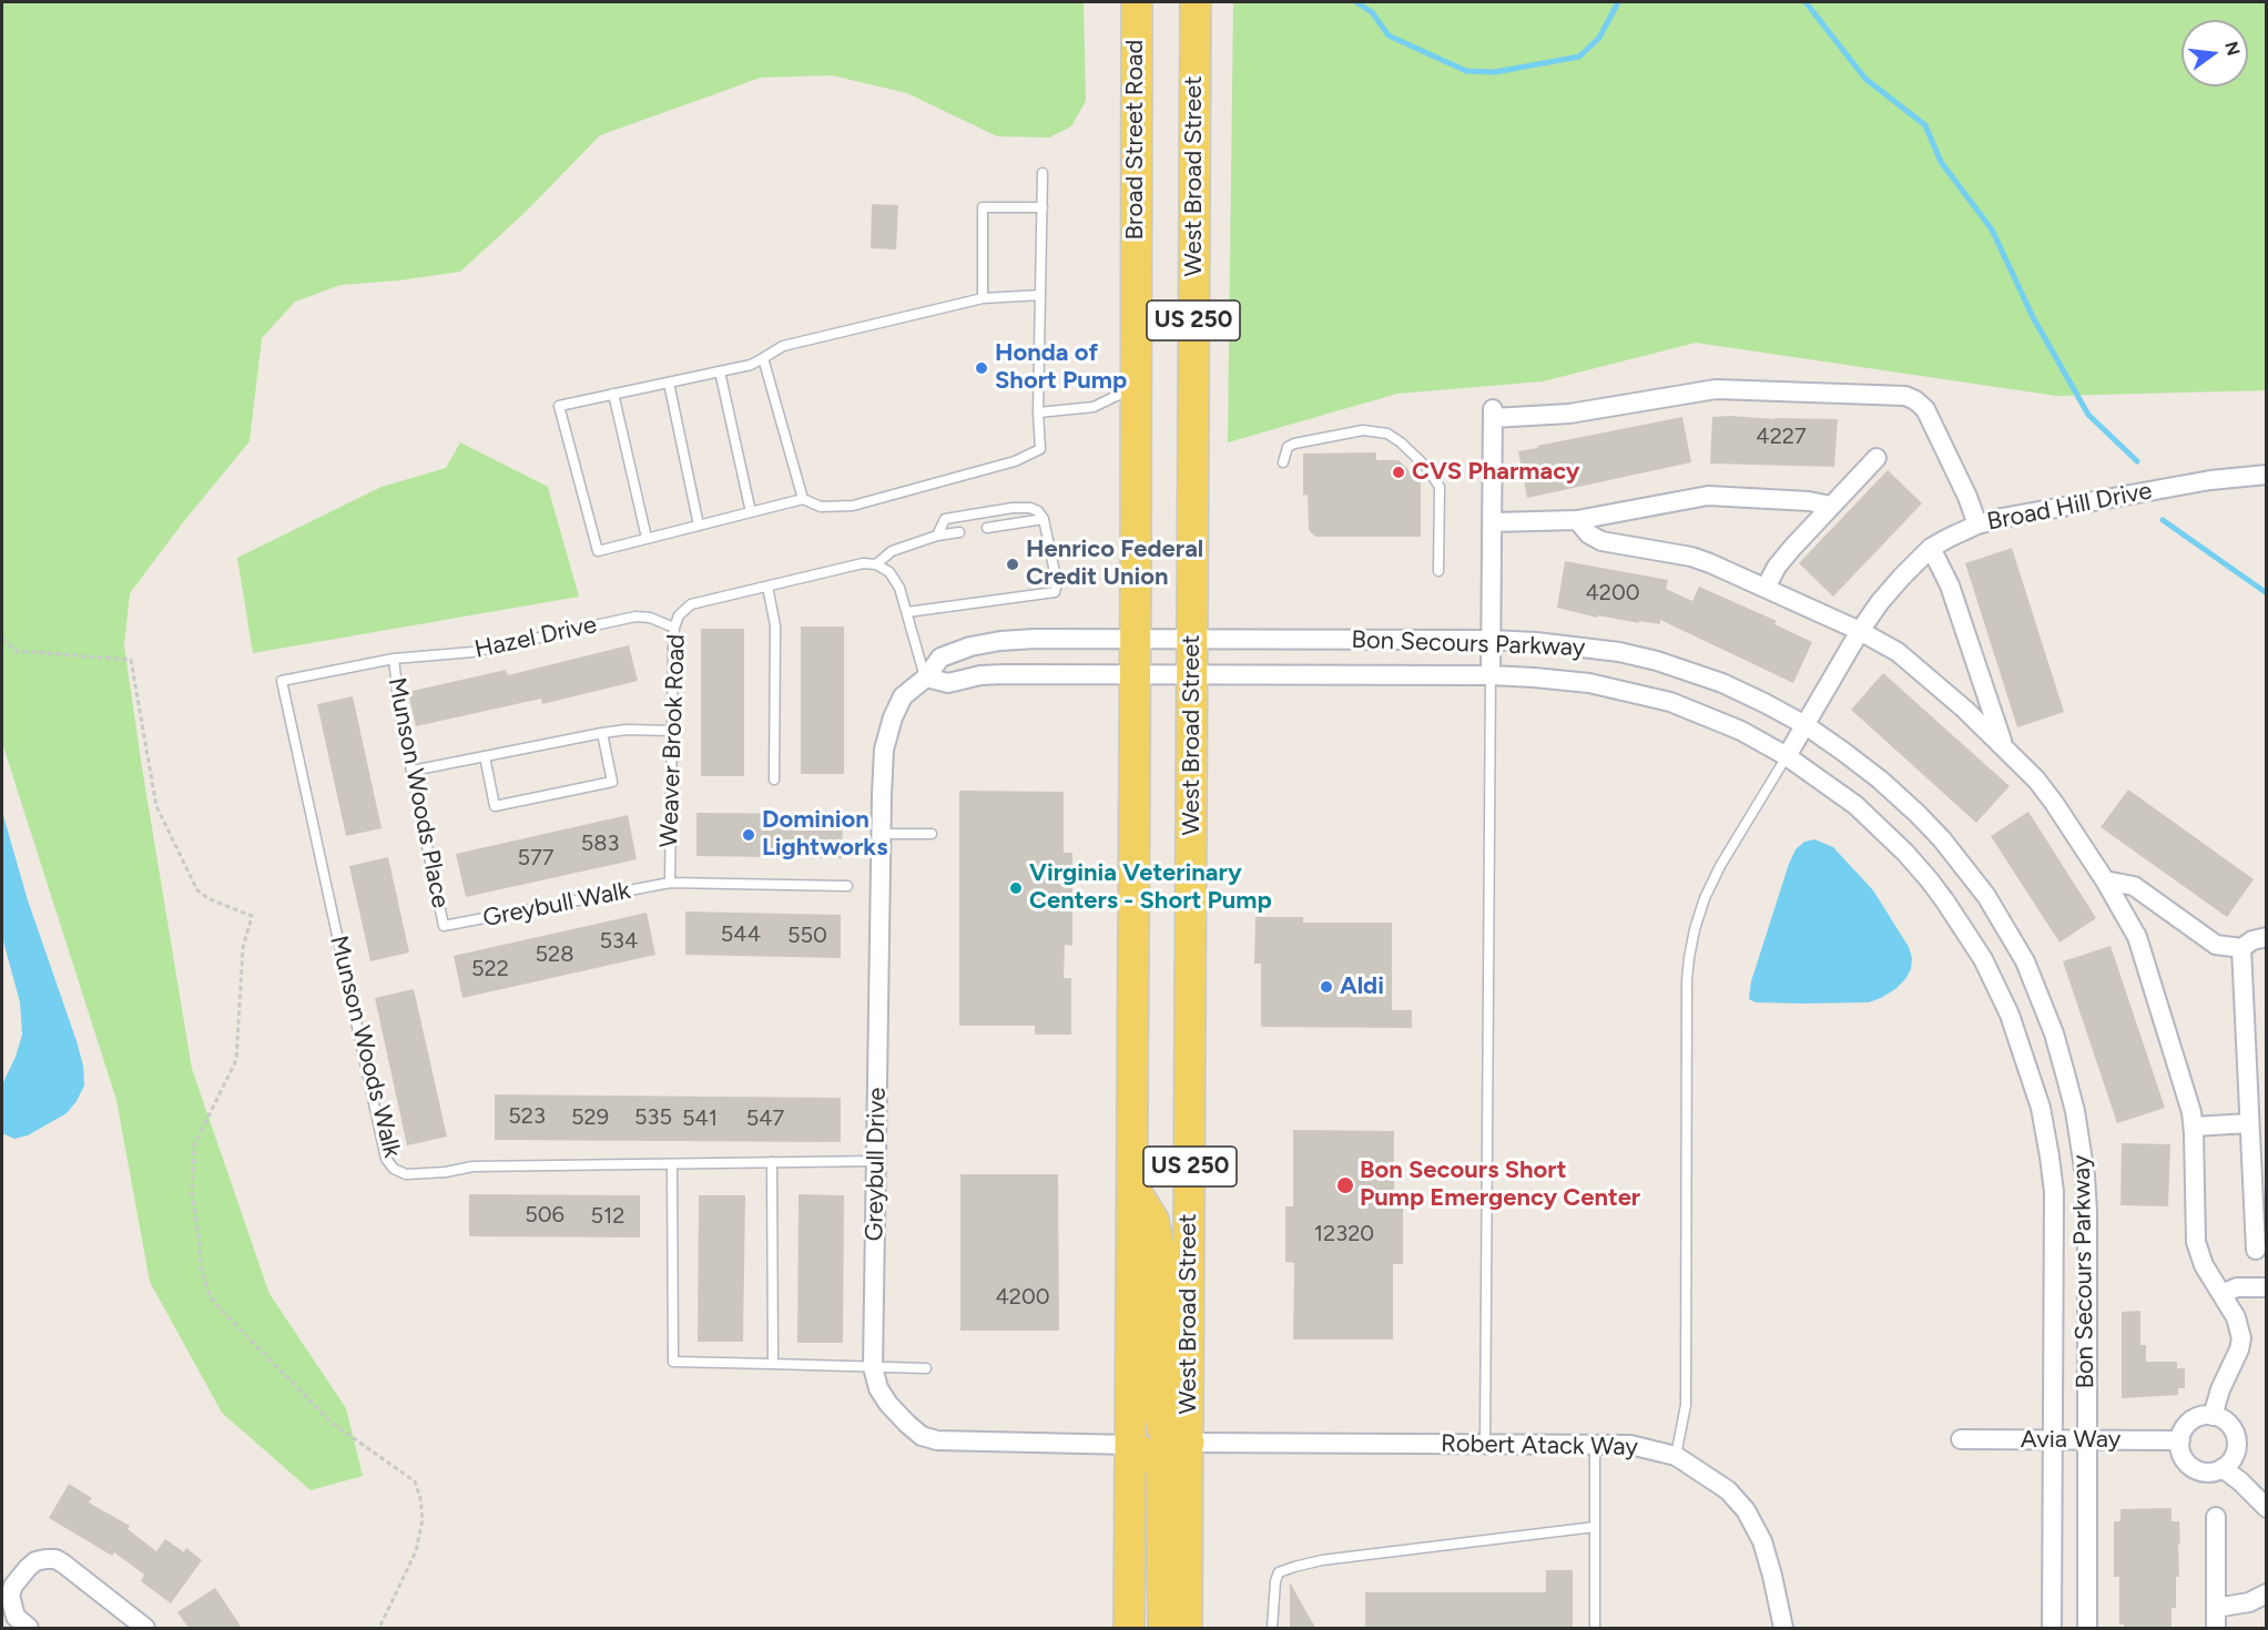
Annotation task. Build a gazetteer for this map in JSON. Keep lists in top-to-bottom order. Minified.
{"streets":{"main road":["Broad Street Road","West Broad Street","US 250"],"street":["Broad Hill Drive","Bon Secours Parkway","Greybull Drive","Avia Way","Robert Atack Way"],"lane":["Hazel Drive","Weaver Brook Road","Munson Woods Place","Greybull Walk","Munson Woods Walk"]},"crossings":[["Broad Street Road","US 250"],["West Broad Street","Bon Secours Parkway"],["West Broad Street","Robert Atack Way"],["US 250","Bon Secours Parkway"],["US 250","Greybull Drive"],["Broad Hill Drive","Bon Secours Parkway"],["Hazel Drive","Weaver Brook Road"],["Hazel Drive","Munson Woods Place"],["Hazel Drive","Munson Woods Walk"],["Bon Secours Parkway","Greybull Drive"],["Bon Secours Parkway","Avia Way"],["Weaver Brook Road","Greybull Walk"],["Munson Woods Place","Greybull Walk"],["Munson Woods Place","Munson Woods Walk"],["Munson Woods Walk","Greybull Drive"]],"places":["Honda of Short Pump","CVS Pharmacy","Henrico Federal Credit Union","Dominion Lightworks","Virginia Veterinary Centers - Short Pump","Aldi","Bon Secours Short Pump Emergency Center"],"house_numbers":["4227","4200","583","577","544","550","534","528","522","523","529","535","541","547","506","512","12320","4200"],"north":"right"}
